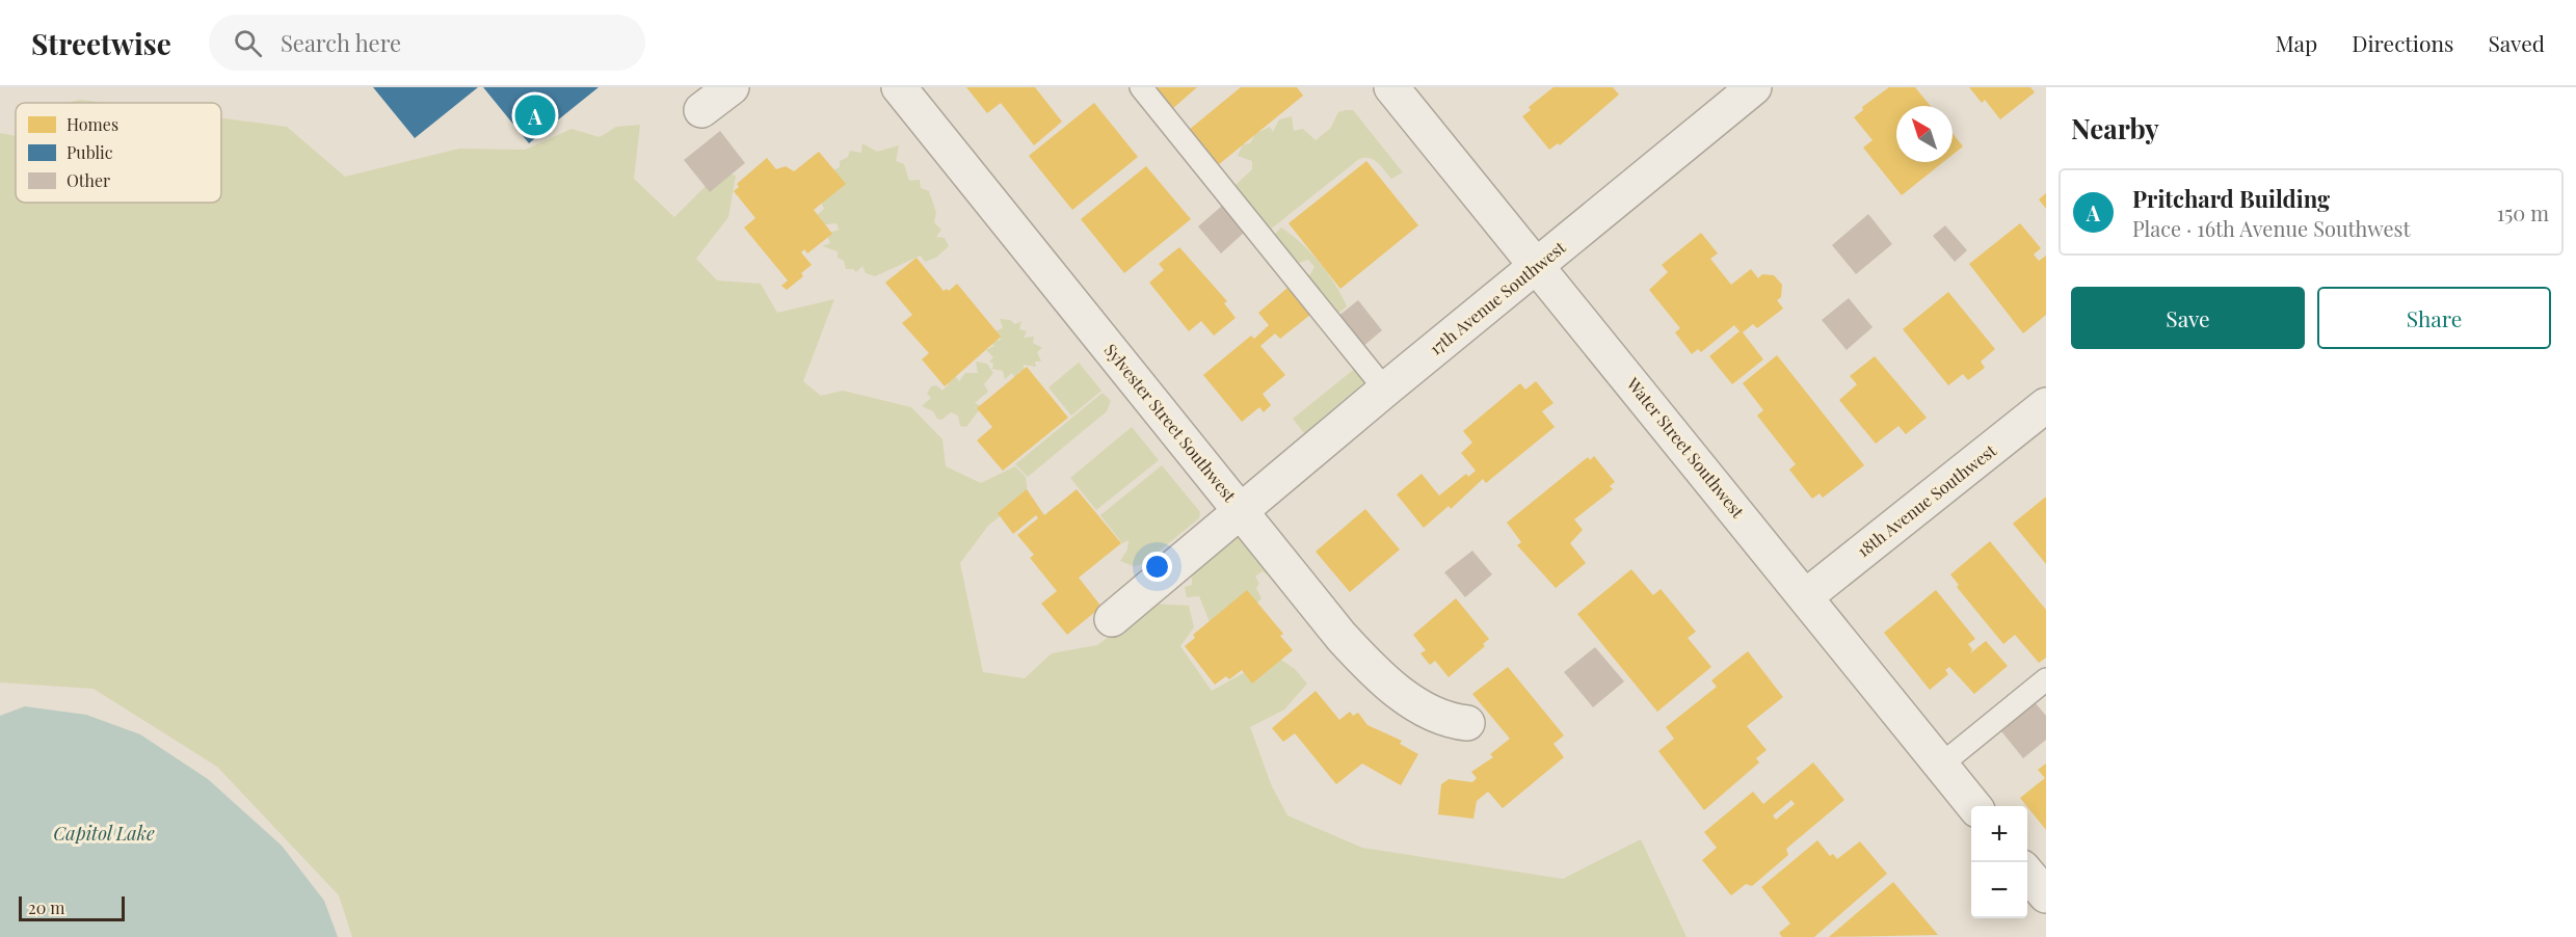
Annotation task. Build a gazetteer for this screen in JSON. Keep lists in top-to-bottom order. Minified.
{"streets":{"street":["17th Avenue Southwest","Sylvester Street Southwest","Water Street Southwest","18th Avenue Southwest"]},"crossings":[["17th Avenue Southwest","Sylvester Street Southwest"],["17th Avenue Southwest","Water Street Southwest"],["Water Street Southwest","18th Avenue Southwest"]],"water":["Capitol Lake"],"legend":["Homes","Public","Other"],"scale_bar":"20 m","north":"top left","page":{"header":"Streetwise","search":"Search here","nav":["Map","Directions","Saved"],"heading":"Nearby","pins":"A","list":[{"mark":"A","name":"Pritchard Building","note":"Place · 16th Avenue Southwest","value":"150 m"}],"buttons":["Save","Share"],"map_buttons":["+","−"],"scale":"20 m"}}
